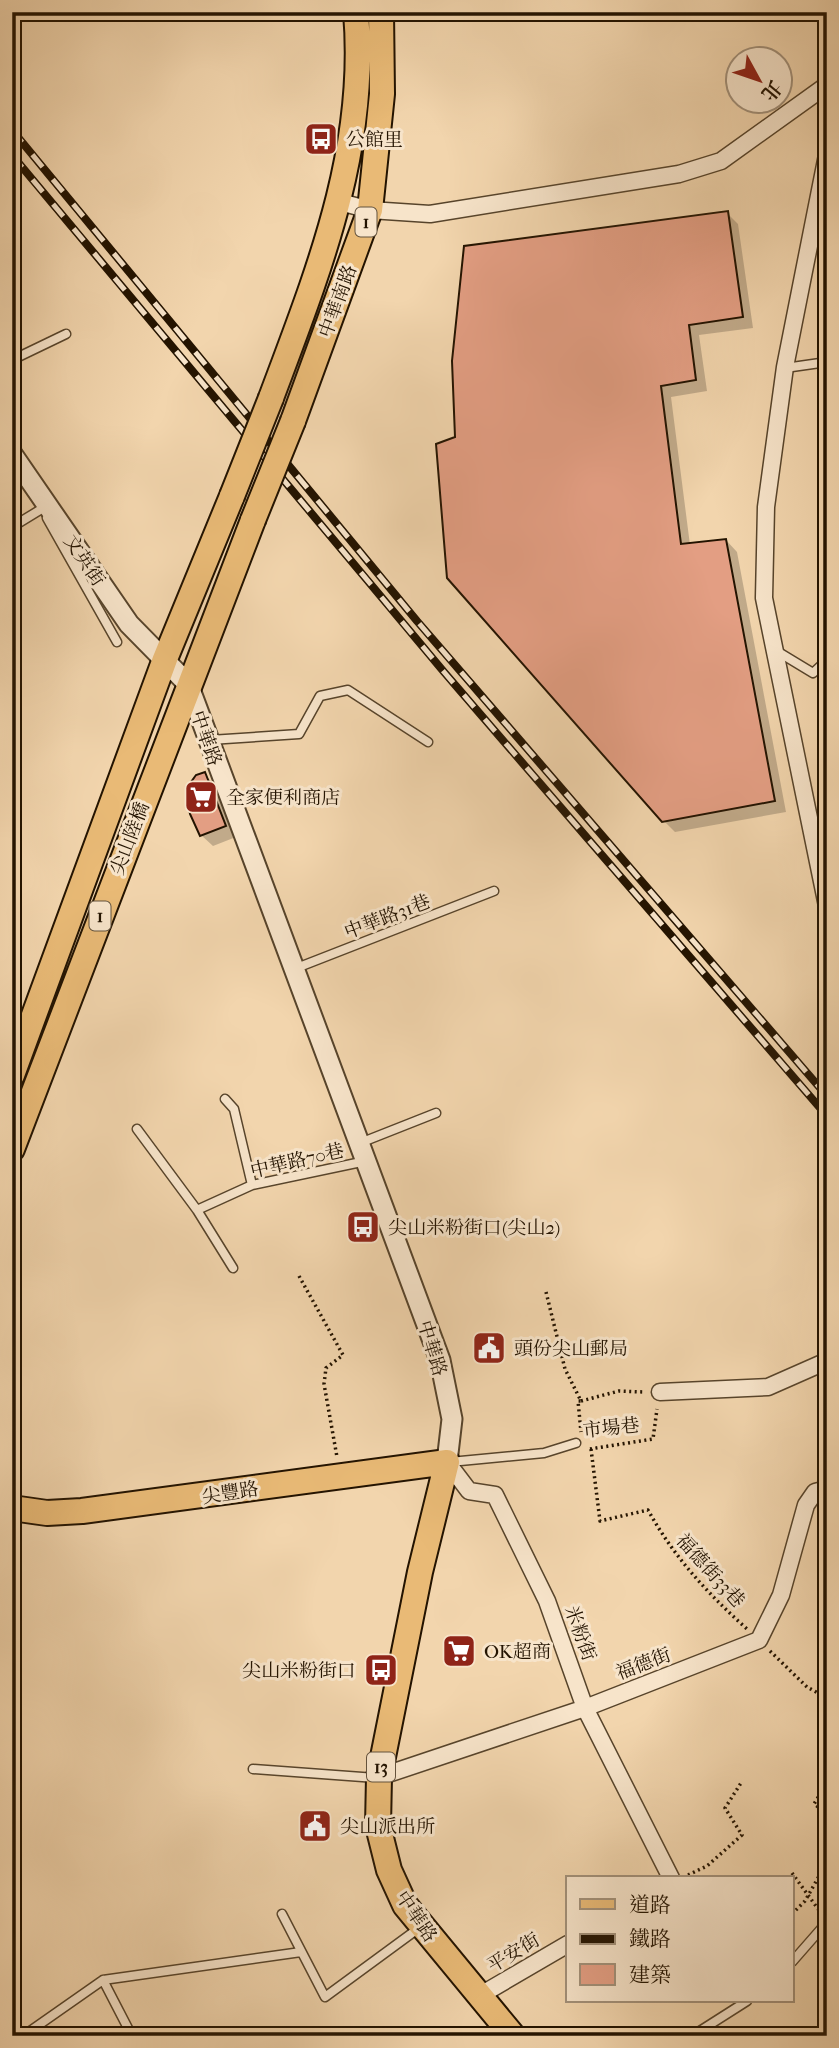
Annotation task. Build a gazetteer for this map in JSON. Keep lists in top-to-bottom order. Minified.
{"streets":{"main road":["1","中華南路","中華路","尖山陸橋","尖豐路","13"],"street":["文英街","米粉街","福德街","平安街"],"lane":["中華路31巷","中華路70巷","市場巷"],"path":["福德街33巷"]},"crossings":[["中華南路","文英街"],["中華南路","中華路"],["中華南路","尖山陸橋"],["文英街","中華路"],["文英街","尖山陸橋"],["中華路","尖山陸橋"],["中華路","中華路31巷"],["中華路","中華路70巷"],["中華路","市場巷"],["中華路","尖豐路"],["中華路","米粉街"],["中華路","福德街"],["中華路","平安街"],["市場巷","尖豐路"],["市場巷","福德街33巷"],["市場巷","米粉街"],["尖豐路","米粉街"],["福德街33巷","福德街"],["米粉街","福德街"]],"places":{"bus stop":["公館里","尖山米粉街口(尖山2)","尖山米粉街口"],"supermarket":["全家便利商店","OK超商"],"public building":["頭份尖山郵局","尖山派出所"]},"legend":["道路","鐵路","建築"],"north":"bottom right"}
